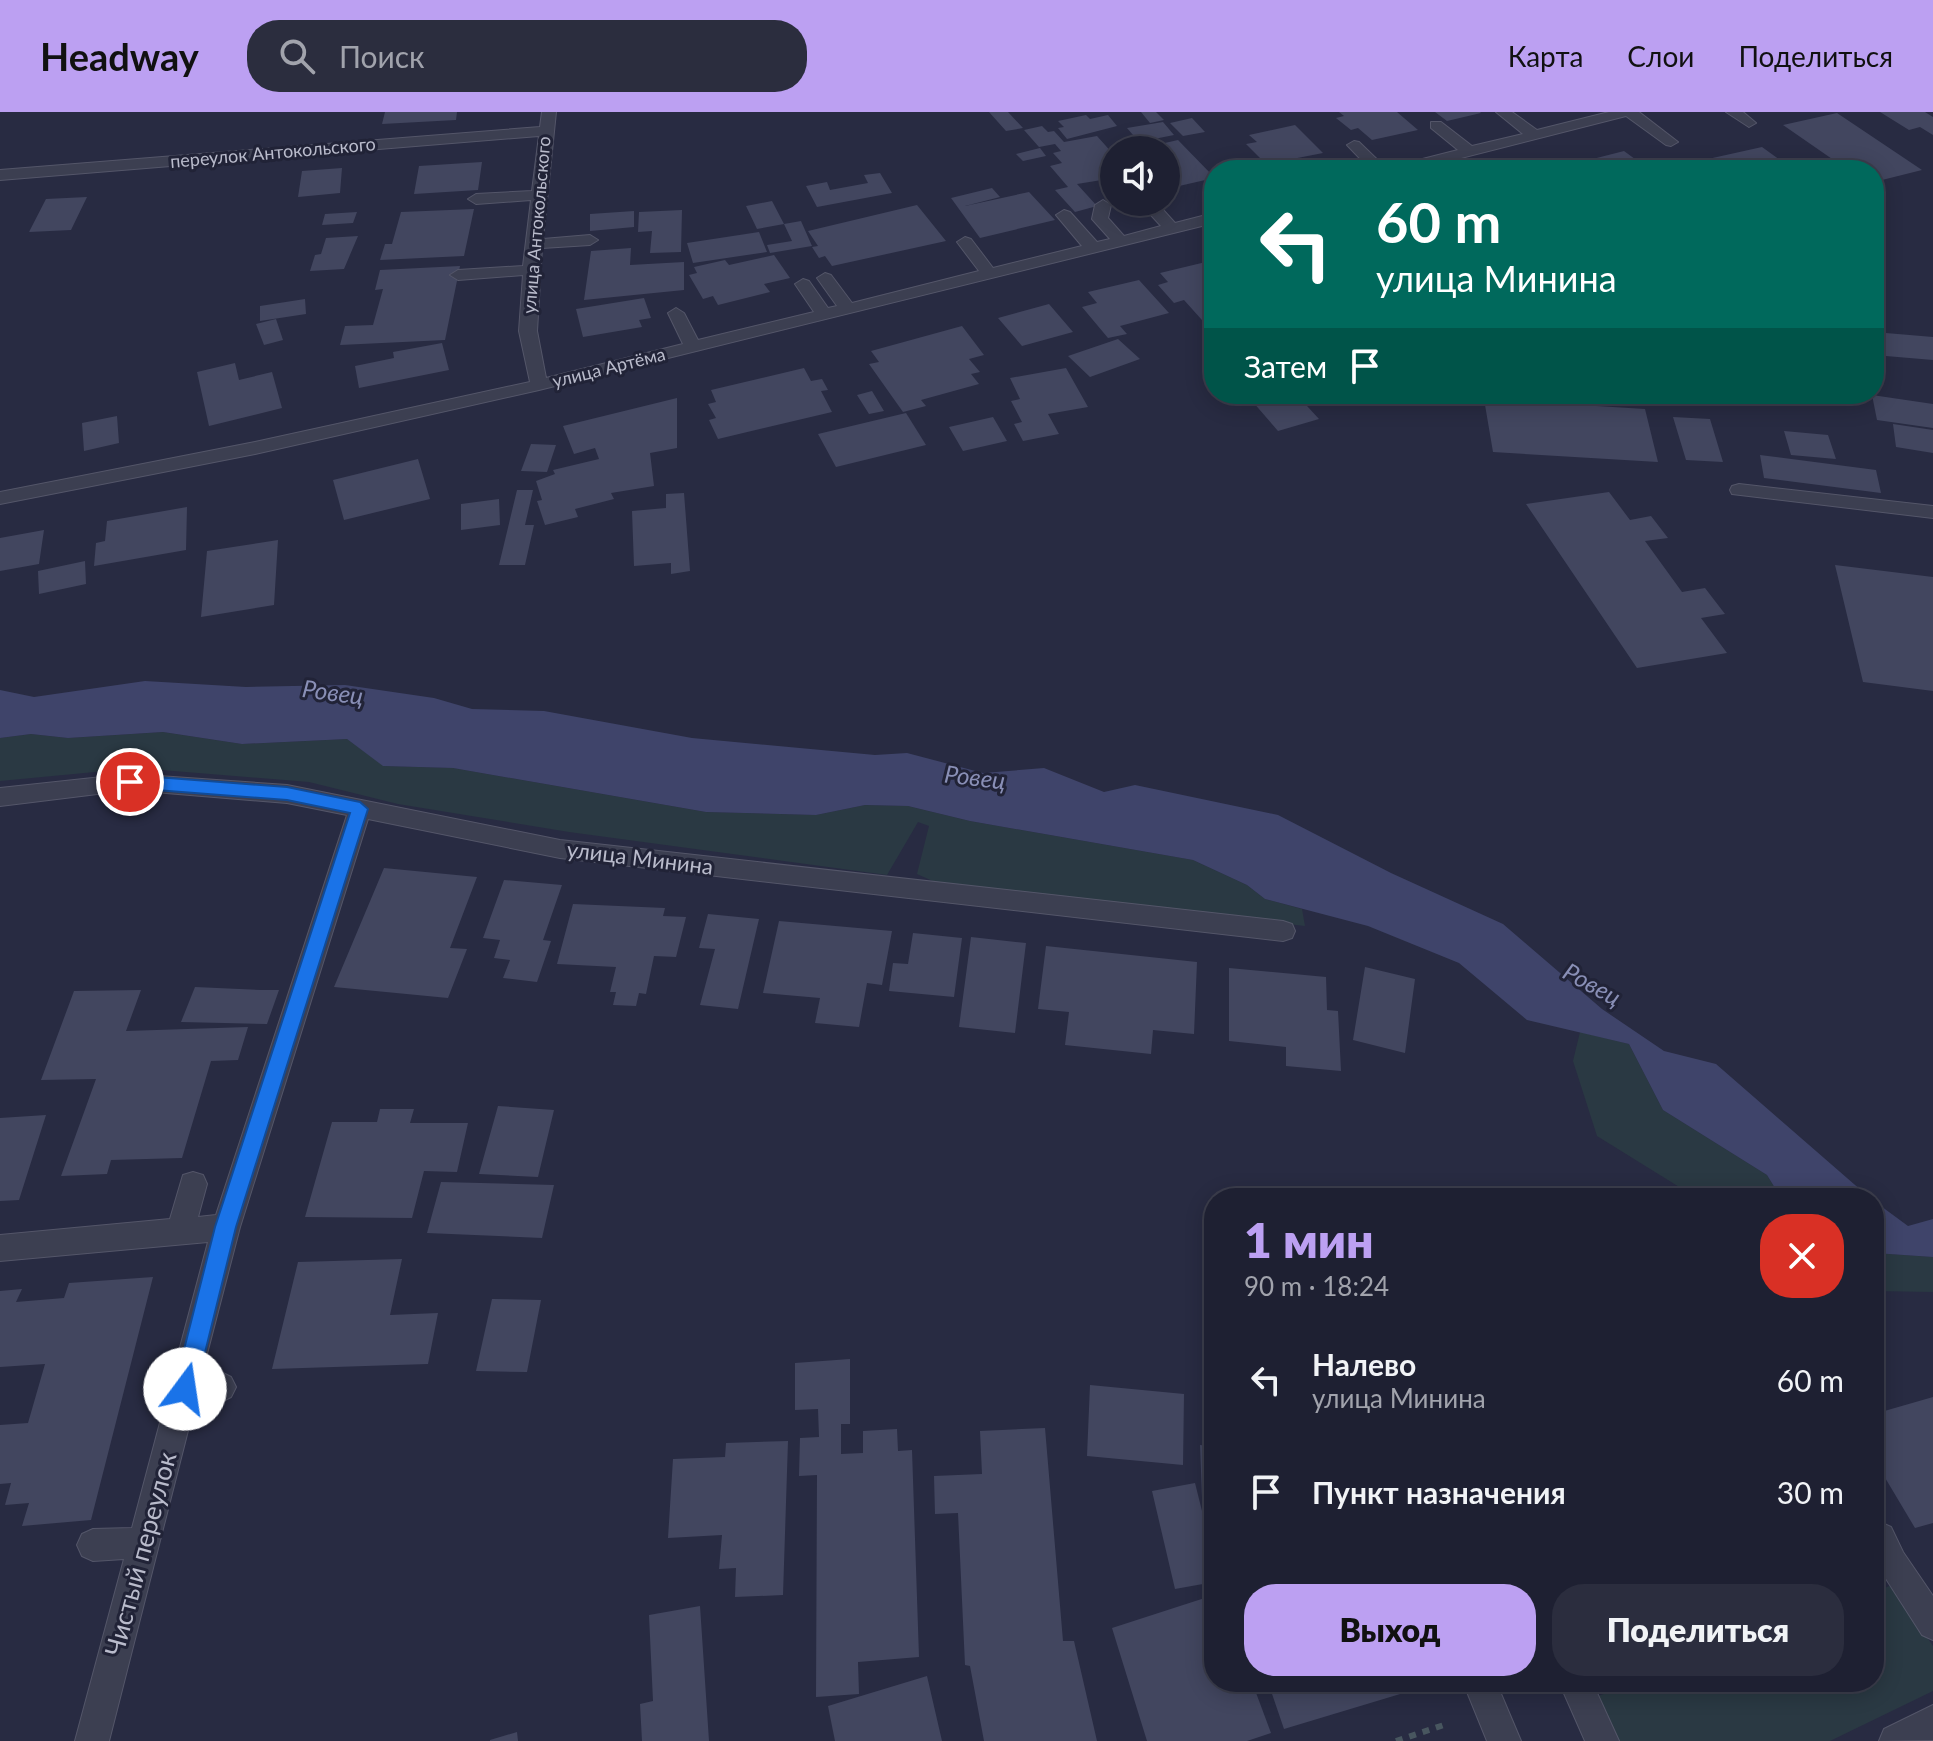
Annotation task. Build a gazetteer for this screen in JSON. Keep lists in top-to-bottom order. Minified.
{"streets":{"street":["переулок Антокольского","улица Антокольского","улица Артёма","улица Минина","Чистый переулок"]},"crossings":[["переулок Антокольского","улица Антокольского"],["улица Антокольского","улица Артёма"],["улица Минина","Чистый переулок"]],"water":["Ровец"],"page":{"header":"Headway","search":"Поиск","nav":["Карта","Слои","Поделиться"],"turn":["60 m","улица Минина"],"then":"Затем","heading":["1 мин","90 m · 18:24"],"list":[{"name":"Налево","note":"улица Минина","value":"60 m"},{"name":"Пункт назначения","value":"30 m"}],"buttons":["Выход","Поделиться"]}}
